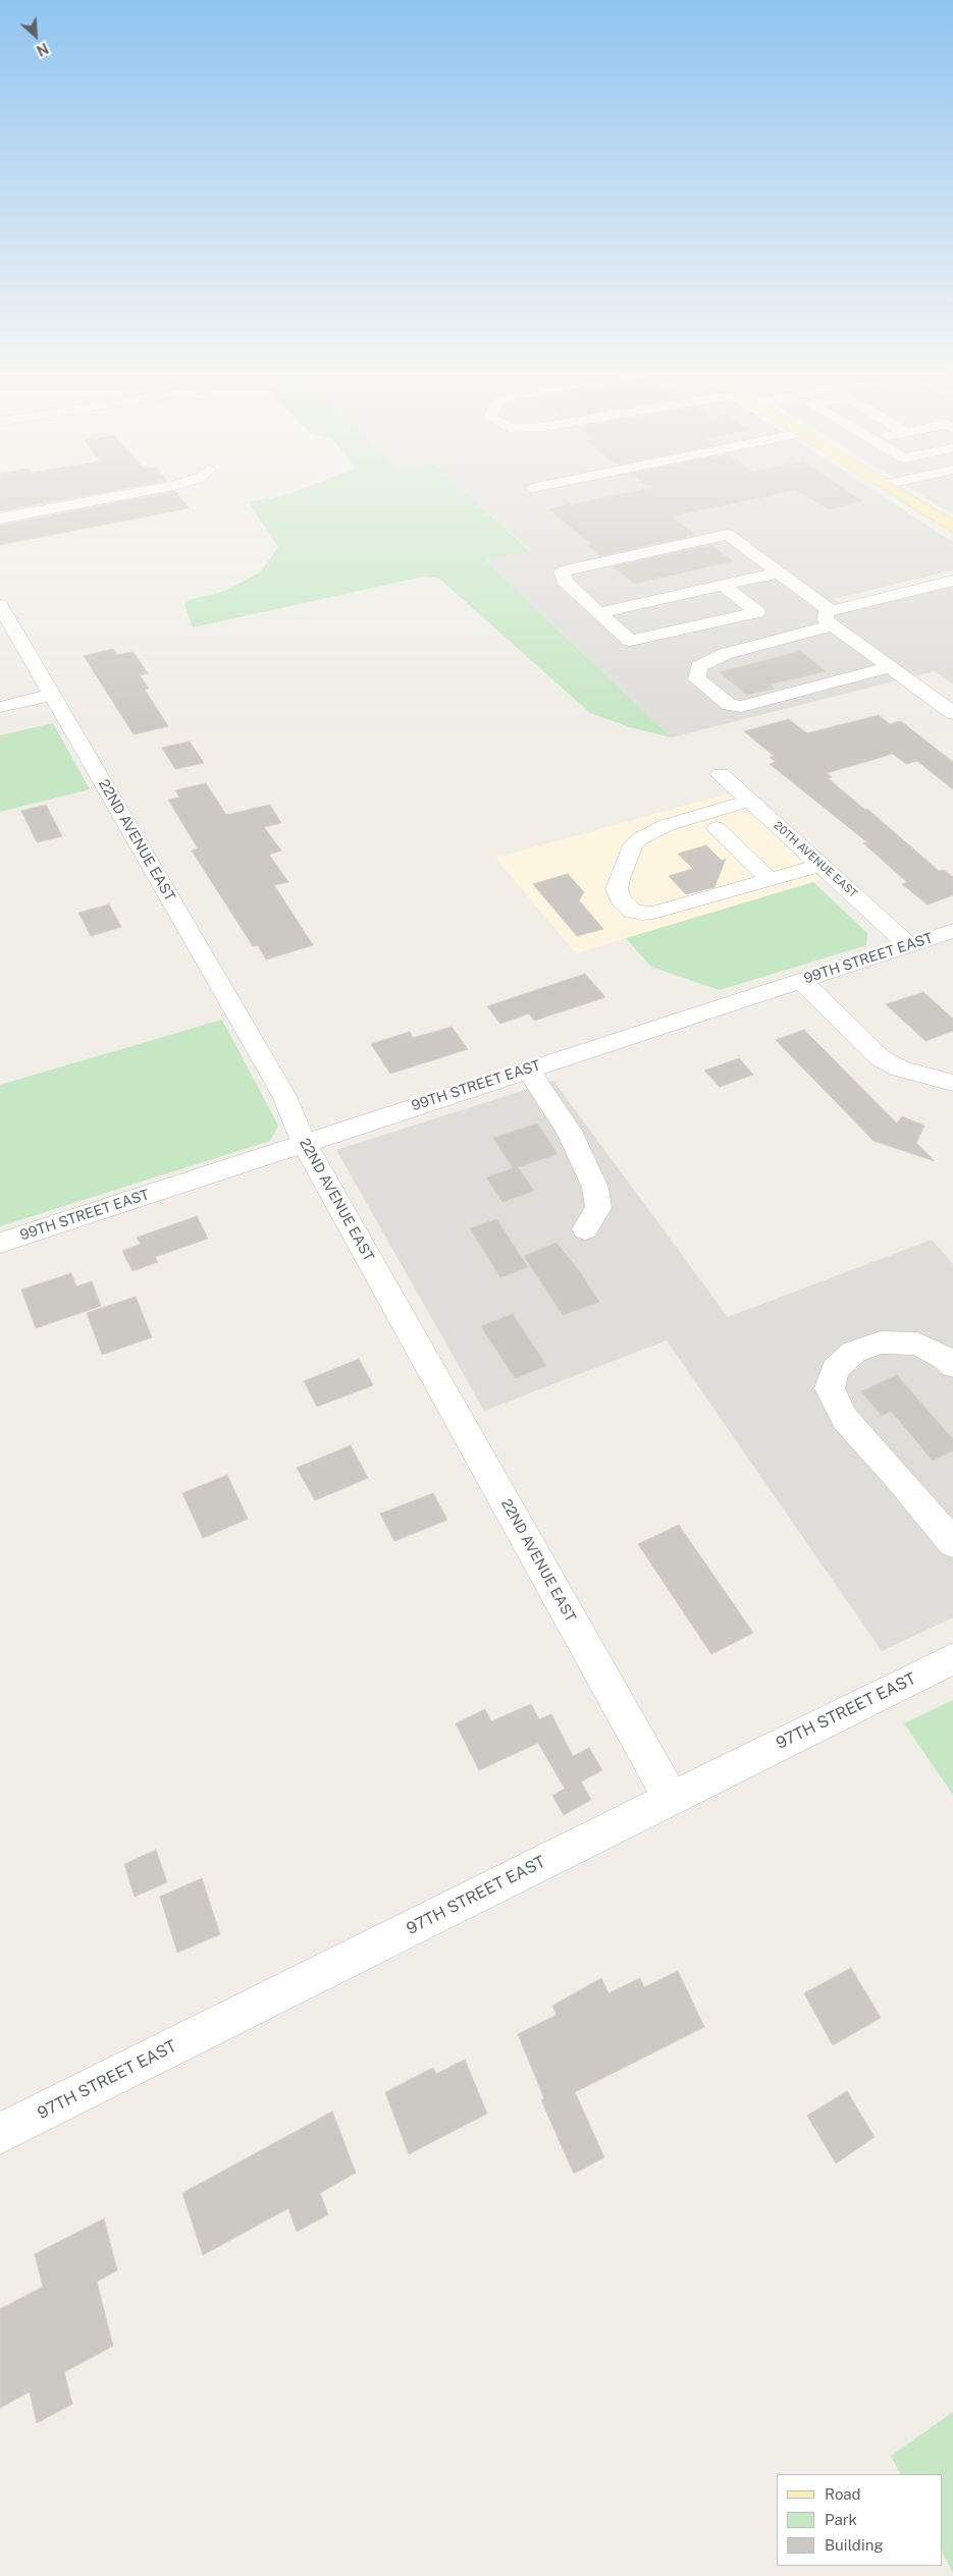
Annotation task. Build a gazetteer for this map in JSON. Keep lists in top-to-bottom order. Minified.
{"streets":{"street":["22ND AVENUE EAST","20TH AVENUE EAST","99TH STREET EAST","97TH STREET EAST"]},"crossings":[["22ND AVENUE EAST","99TH STREET EAST"],["22ND AVENUE EAST","97TH STREET EAST"],["20TH AVENUE EAST","99TH STREET EAST"]],"legend":["Road","Park","Building"],"north":"bottom right"}
